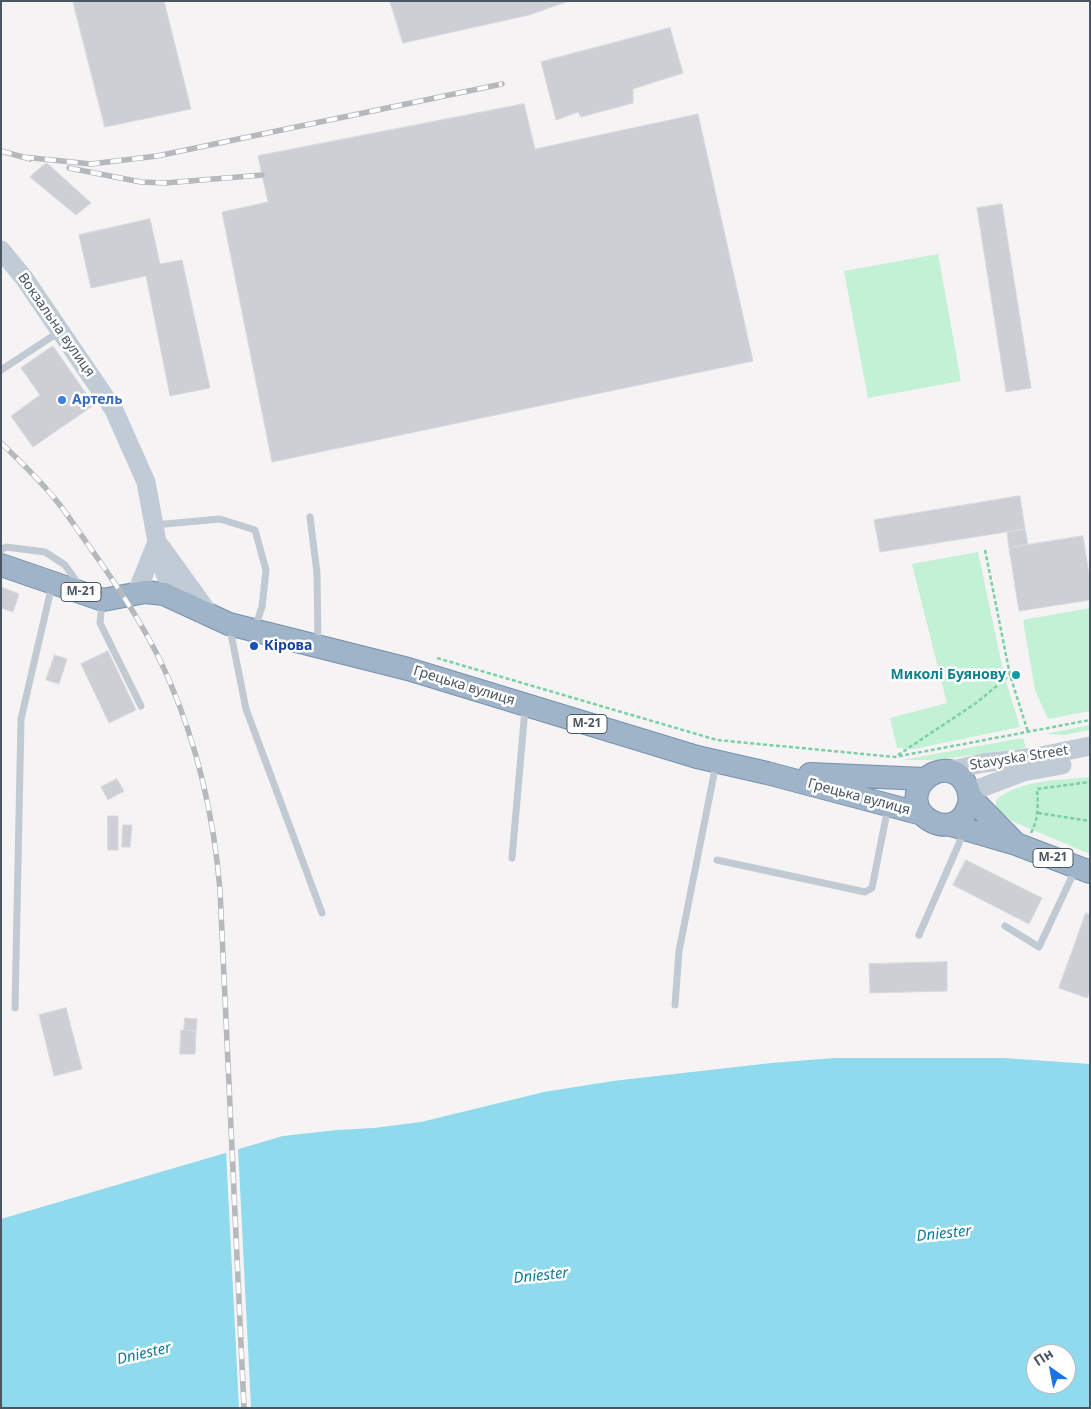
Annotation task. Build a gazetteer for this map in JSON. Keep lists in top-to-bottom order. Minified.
{"streets":{"highway":["М-21","Грецька вулиця"],"main road":["Вокзальна вулиця","Stavyska Street"]},"crossings":[["Вокзальна вулиця","М-21"],["Вокзальна вулиця","Грецька вулиця"],["М-21","Грецька вулиця"],["М-21","Stavyska Street"],["Грецька вулиця","Stavyska Street"]],"water":["Dniester"],"places":["Артель","Кірова","Миколі Буянову"],"north":"top left"}
